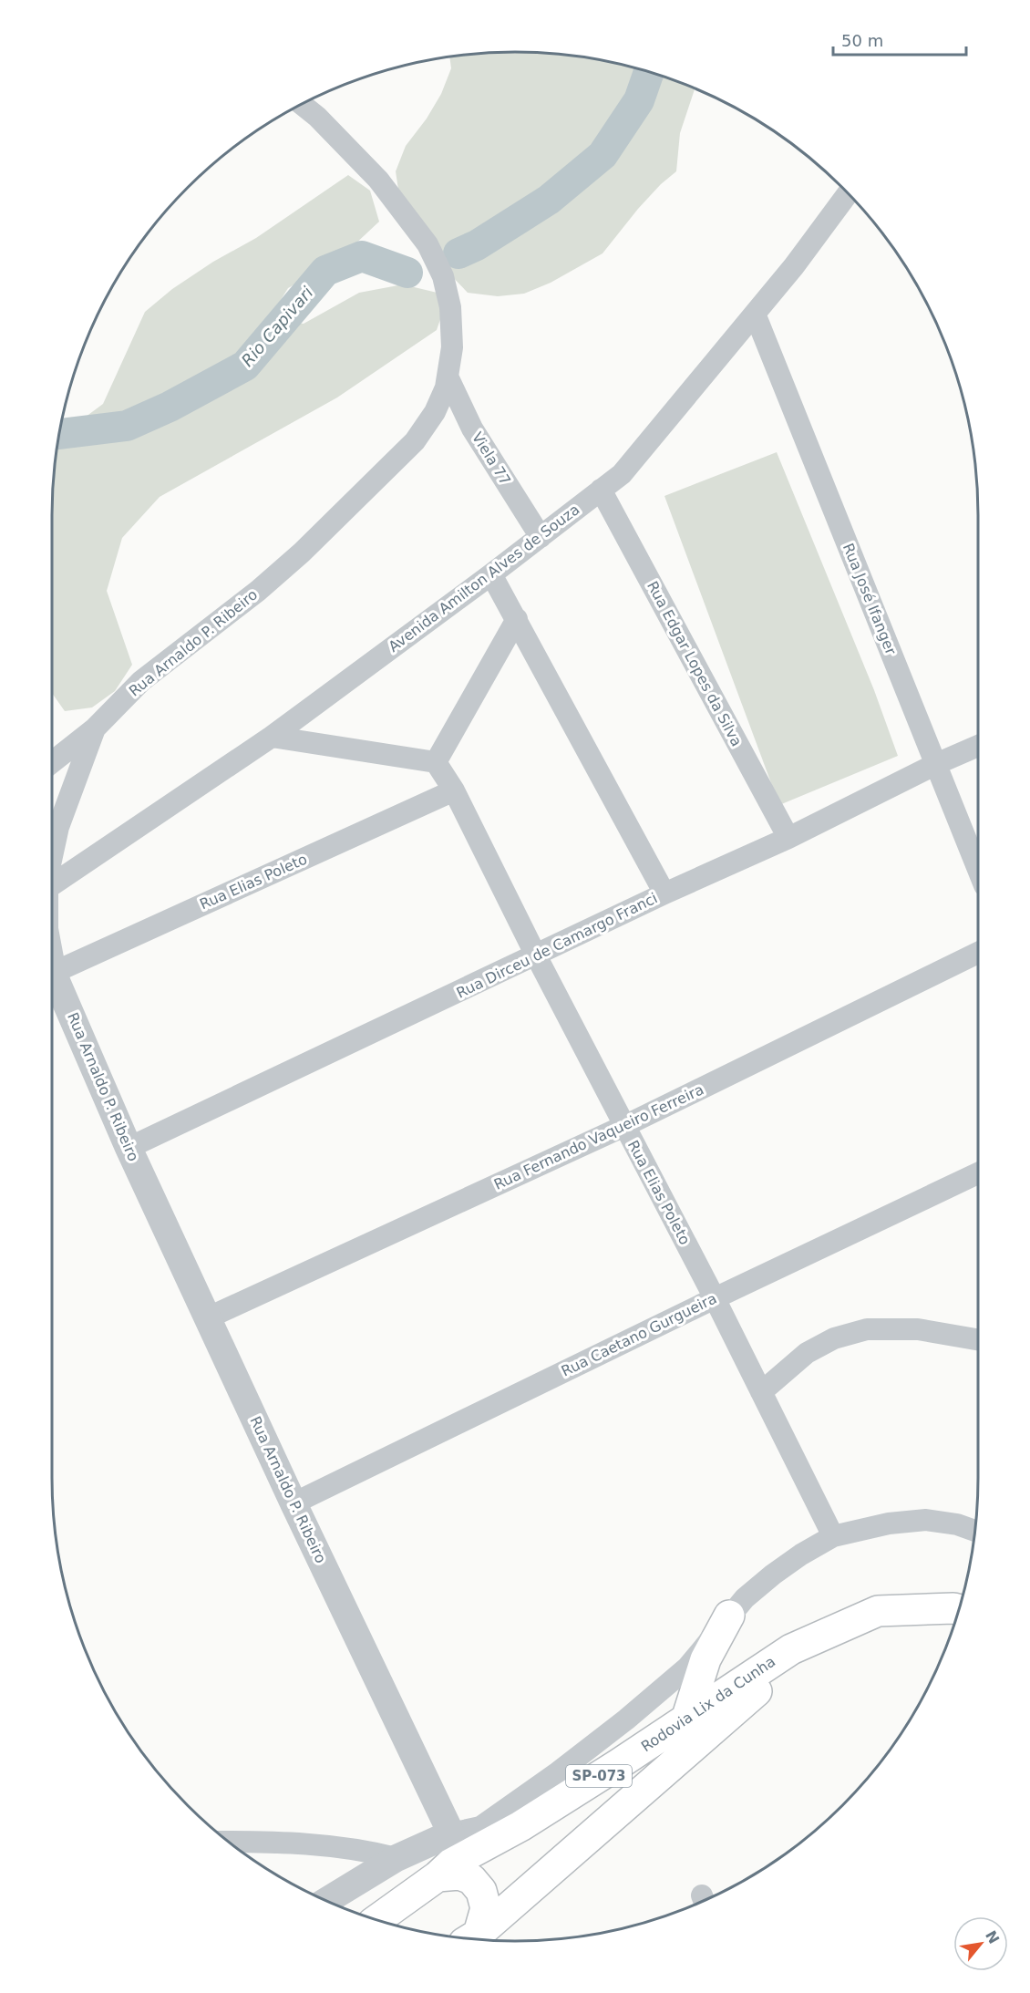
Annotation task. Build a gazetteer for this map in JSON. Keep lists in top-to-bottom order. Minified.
{"streets":{"main road":["Rodovia Lix da Cunha","SP-073"],"street":["Viela 77","Avenida Amilton Alves de Souza","Rua José Ifanger","Rua Arnaldo P. Ribeiro","Rua Edgar Lopes da Silva","Rua Elias Poleto","Rua Dirceu de Camargo Franci","Rua Fernando Vaqueiro Ferreira","Rua Caetano Gurgueira"]},"crossings":[["Viela 77","Avenida Amilton Alves de Souza"],["Viela 77","Rua Arnaldo P. Ribeiro"],["Avenida Amilton Alves de Souza","Rua José Ifanger"],["Avenida Amilton Alves de Souza","Rua Edgar Lopes da Silva"],["Rua José Ifanger","Rua Dirceu de Camargo Franci"],["Rua Arnaldo P. Ribeiro","Rua Elias Poleto"],["Rua Arnaldo P. Ribeiro","Rua Dirceu de Camargo Franci"],["Rua Arnaldo P. Ribeiro","Rua Fernando Vaqueiro Ferreira"],["Rua Arnaldo P. Ribeiro","Rua Caetano Gurgueira"],["Rua Edgar Lopes da Silva","Rua Dirceu de Camargo Franci"],["Rua Elias Poleto","Rua Dirceu de Camargo Franci"],["Rua Elias Poleto","Rua Fernando Vaqueiro Ferreira"],["Rua Elias Poleto","Rua Caetano Gurgueira"]],"water":["Rio Capivari"],"scale_bar":"50 m","north":"top right"}
